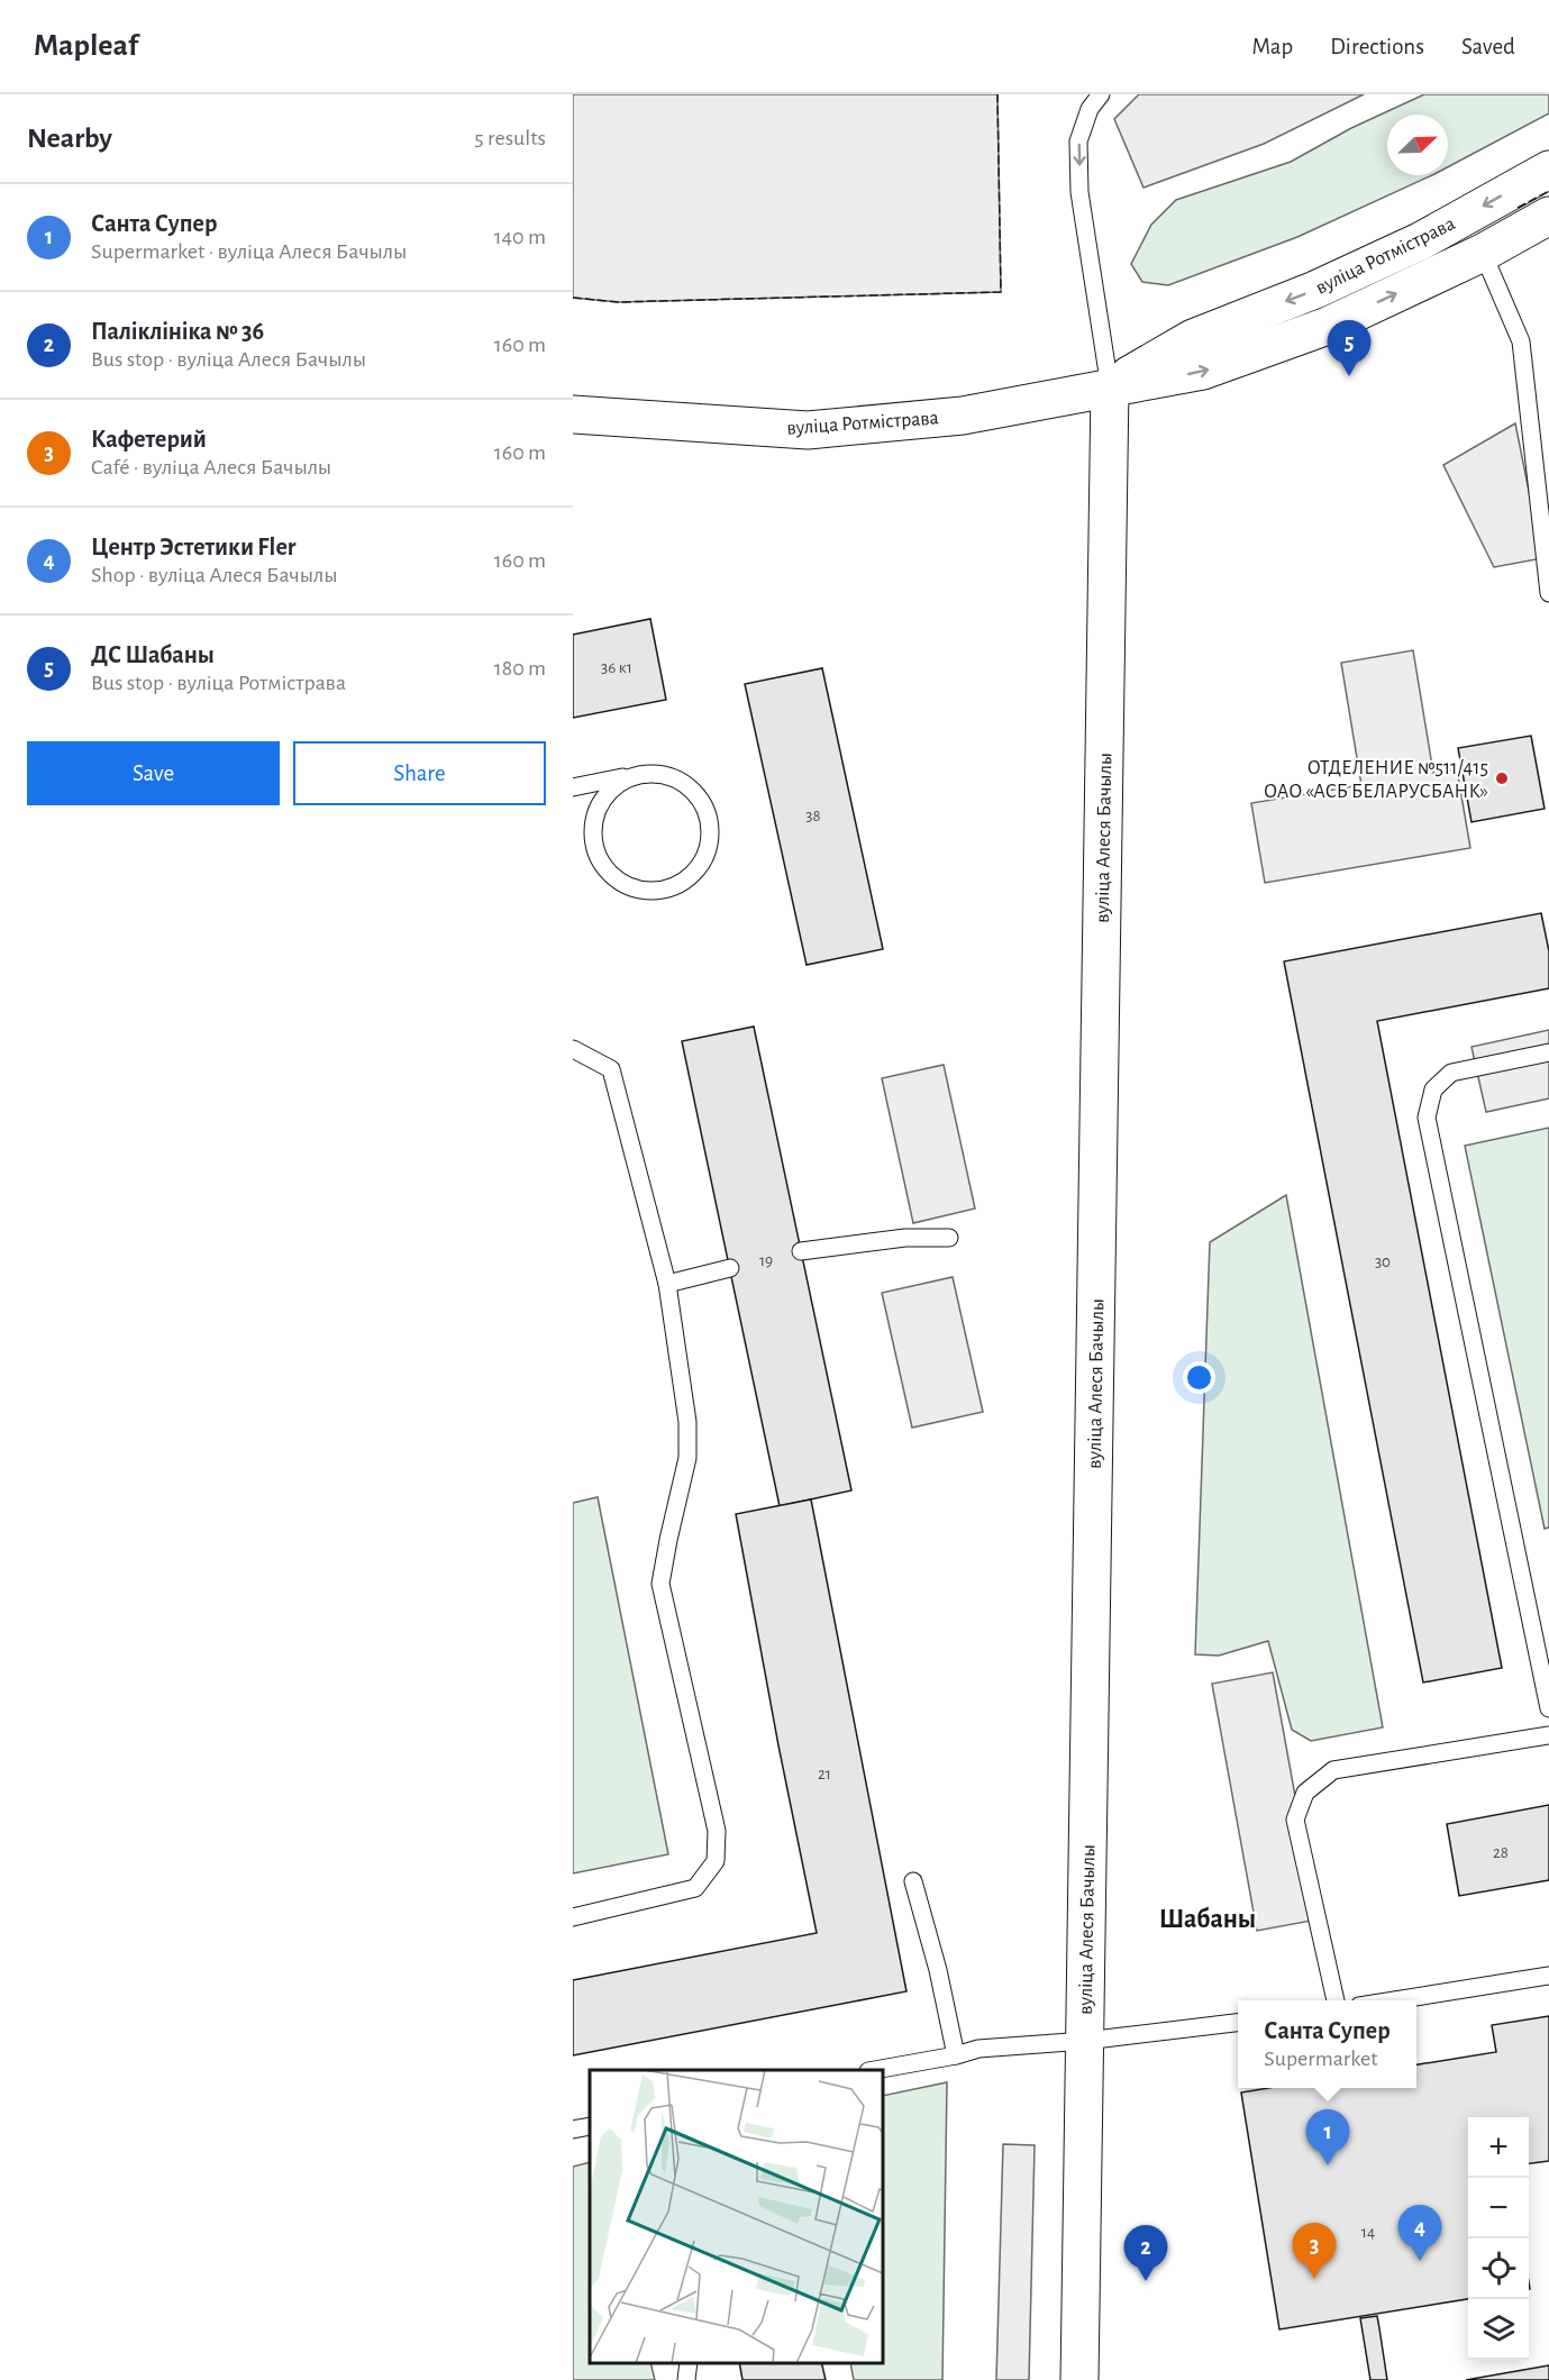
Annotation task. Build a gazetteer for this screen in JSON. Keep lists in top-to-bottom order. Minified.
{"streets":{"street":["вуліца Ротмістрава","вуліца Алеся Бачылы"]},"crossings":[["вуліца Ротмістрава","вуліца Алеся Бачылы"]],"districts":["Шабаны"],"places":["ОТДЕЛЕНИЕ №511/415 ОАО «АСБ БЕЛАРУСБАНК»"],"house_numbers":["36 к1","38","19","30","21","28","14"],"north":"top right","page":{"header":"Mapleaf","nav":["Map","Directions","Saved"],"heading":["Nearby","5 results"],"list":[{"mark":"1","name":"Санта Супер","note":"Supermarket · вуліца Алеся Бачылы","value":"140 m"},{"mark":"2","name":"Паліклініка № 36","note":"Bus stop · вуліца Алеся Бачылы","value":"160 m"},{"mark":"3","name":"Кафетерий","note":"Café · вуліца Алеся Бачылы","value":"160 m"},{"mark":"4","name":"Центр Эстетики Fler","note":"Shop · вуліца Алеся Бачылы","value":"160 m"},{"mark":"5","name":"ДС Шабаны","note":"Bus stop · вуліца Ротмістрава","value":"180 m"}],"pins":["5","1","4","3","2"],"buttons":["Save","Share"],"popup":["Санта Супер","Supermarket"],"map_buttons":["+","−"]}}
